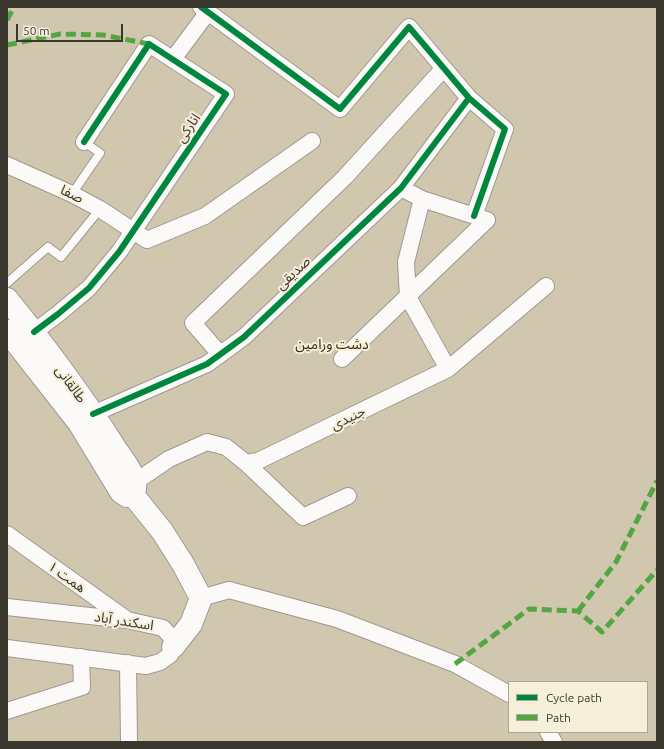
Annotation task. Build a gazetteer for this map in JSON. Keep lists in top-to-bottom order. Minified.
{"streets":{"main road":["طالقانی"],"street":["انارکی","صفا","صدیقی","جنیدی","همت ۱","اسکندر آباد"]},"crossings":[["انارکی","صفا"],["انارکی","طالقانی"],["صدیقی","طالقانی"],["همت ۱","اسکندر آباد"]],"parks":["دشت ورامین"],"legend":["Cycle path","Path"],"scale_bar":"50 m"}
